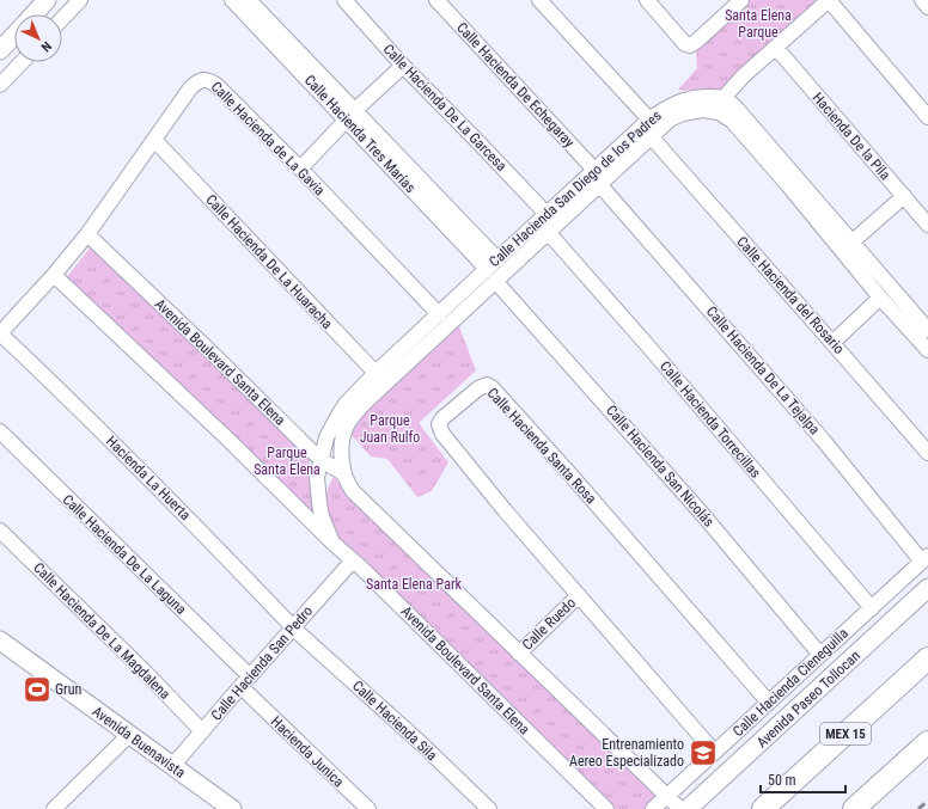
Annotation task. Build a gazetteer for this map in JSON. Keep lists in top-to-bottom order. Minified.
{"streets":{"highway":["MEX 15"],"main road":["Avenida Paseo Tollocan","Avenida Buenavista"],"street":["Calle Hacienda De Echegaray","Calle Hacienda De La Garcesa","Calle Hacienda Tres Marías","Hacienda De la Pila","Calle Hacienda de La Gavia","Calle Hacienda San Diego de los Padres","Calle Hacienda De La Huaracha","Calle Hacienda del Rosario","Avenida Boulevard Santa Elena","Calle Hacienda De La Tejalpa","Calle Hacienda Torrecillas","Calle Hacienda Santa Rosa","Calle Hacienda San Nicolás","Hacienda La Huerta","Calle Hacienda De La Laguna","Calle Ruedo","Calle Hacienda De La Magdalena","Calle Hacienda San Pedro","Calle Hacienda Cieneguilla","Calle Hacienda Sila","Hacienda Junica"]},"crossings":[["Calle Hacienda De Echegaray","Calle Hacienda San Diego de los Padres"],["Calle Hacienda De La Garcesa","Calle Hacienda San Diego de los Padres"],["Calle Hacienda Tres Marías","Calle Hacienda San Diego de los Padres"],["Calle Hacienda de La Gavia","Calle Hacienda San Diego de los Padres"],["Calle Hacienda de La Gavia","Calle Hacienda De La Huaracha"],["Calle Hacienda de La Gavia","Avenida Boulevard Santa Elena"],["Calle Hacienda de La Gavia","Hacienda La Huerta"],["Calle Hacienda San Diego de los Padres","Calle Hacienda De La Huaracha"],["Calle Hacienda San Diego de los Padres","Calle Hacienda del Rosario"],["Calle Hacienda San Diego de los Padres","Avenida Boulevard Santa Elena"],["Calle Hacienda San Diego de los Padres","Calle Hacienda De La Tejalpa"],["Calle Hacienda San Diego de los Padres","Calle Hacienda Torrecillas"],["Calle Hacienda San Diego de los Padres","Calle Hacienda San Nicolás"],["Avenida Boulevard Santa Elena","Calle Ruedo"],["Avenida Boulevard Santa Elena","Calle Hacienda San Pedro"],["Avenida Boulevard Santa Elena","Calle Hacienda Cieneguilla"],["Calle Hacienda De La Tejalpa","Calle Hacienda Cieneguilla"],["Calle Hacienda Torrecillas","Calle Hacienda Cieneguilla"],["Calle Hacienda Santa Rosa","Calle Ruedo"],["Calle Hacienda Santa Rosa","Calle Hacienda Cieneguilla"],["Calle Hacienda San Nicolás","Calle Hacienda Cieneguilla"],["Hacienda La Huerta","Calle Hacienda San Pedro"],["Hacienda La Huerta","Calle Hacienda Sila"],["Calle Hacienda De La Laguna","Calle Hacienda San Pedro"],["Calle Hacienda De La Magdalena","Calle Hacienda San Pedro"],["Calle Hacienda San Pedro","Calle Hacienda Sila"],["Calle Hacienda San Pedro","Avenida Buenavista"],["Calle Hacienda San Pedro","Hacienda Junica"]],"parks":["Santa Elena Parque","Parque Juan Rulfo","Parque Santa Elena","Santa Elena Park"],"places":{"sports":["Grun"],"school or university":["Entrenamiento Aereo Especializado"]},"scale_bar":"50 m","north":"bottom right"}
